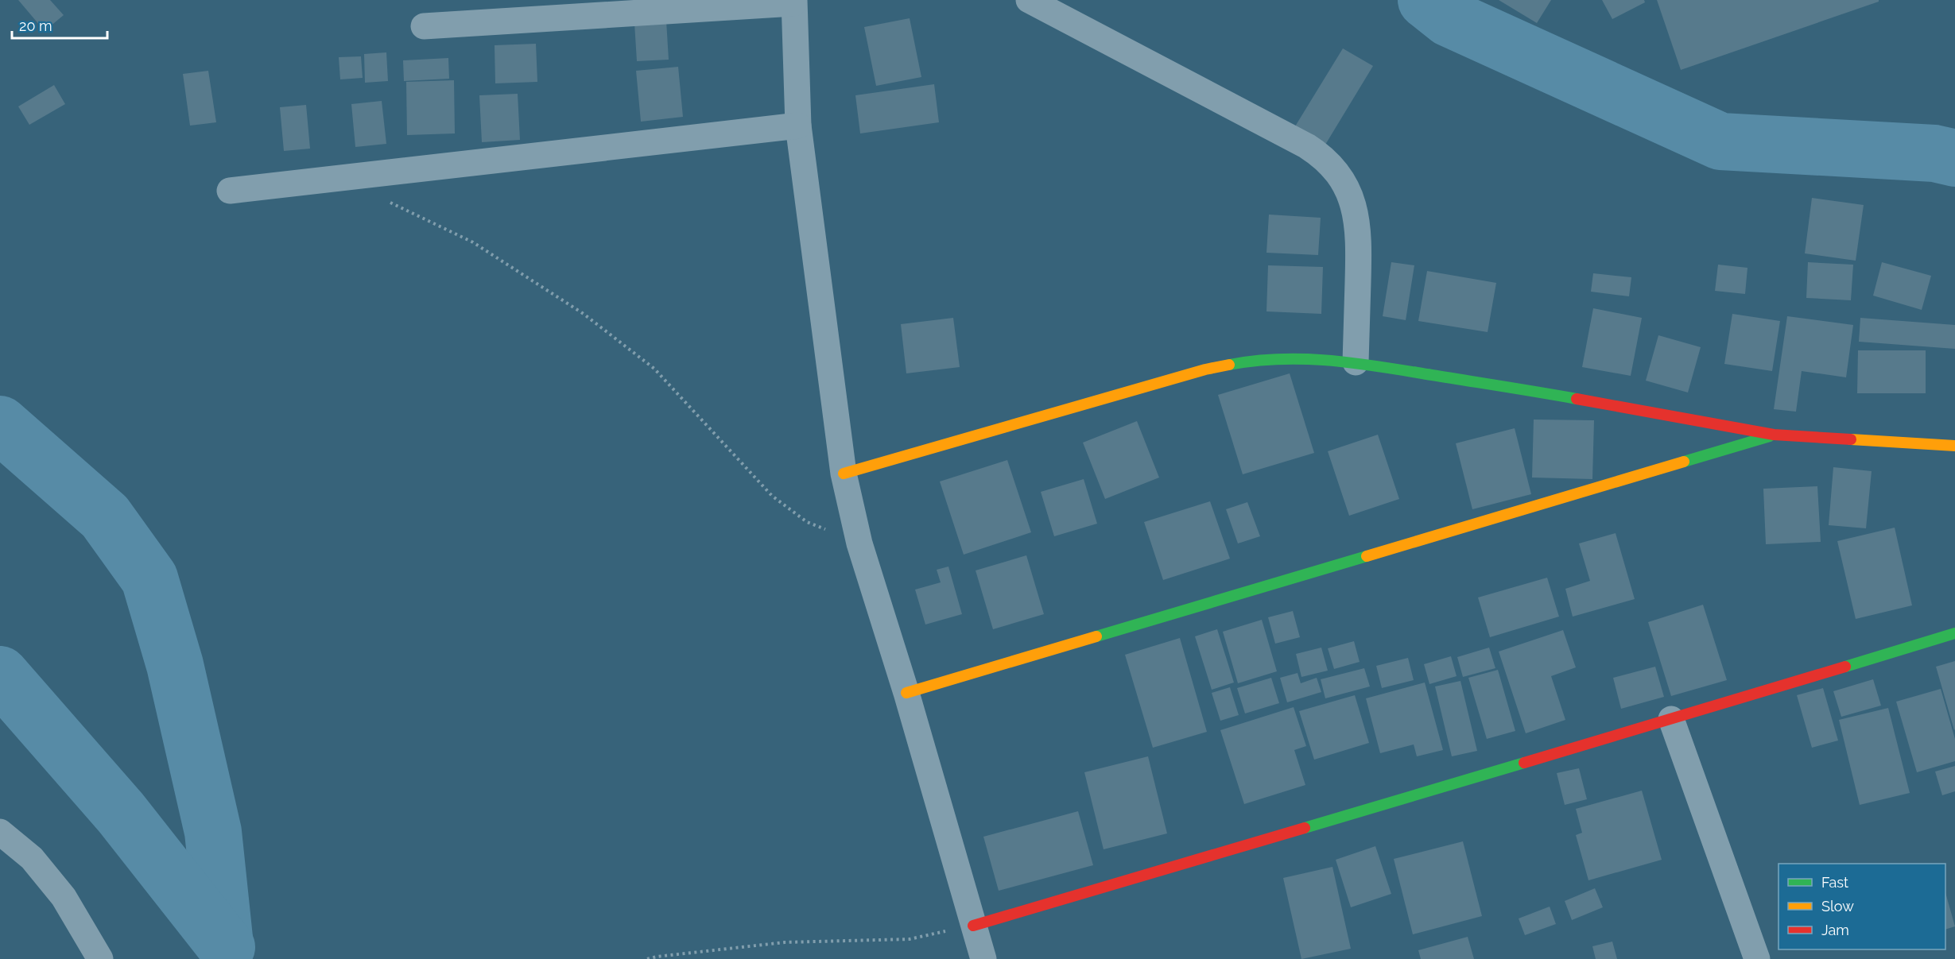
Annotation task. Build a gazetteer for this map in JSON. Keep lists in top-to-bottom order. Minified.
{"legend":["Fast","Slow","Jam"],"scale_bar":"20 m"}
